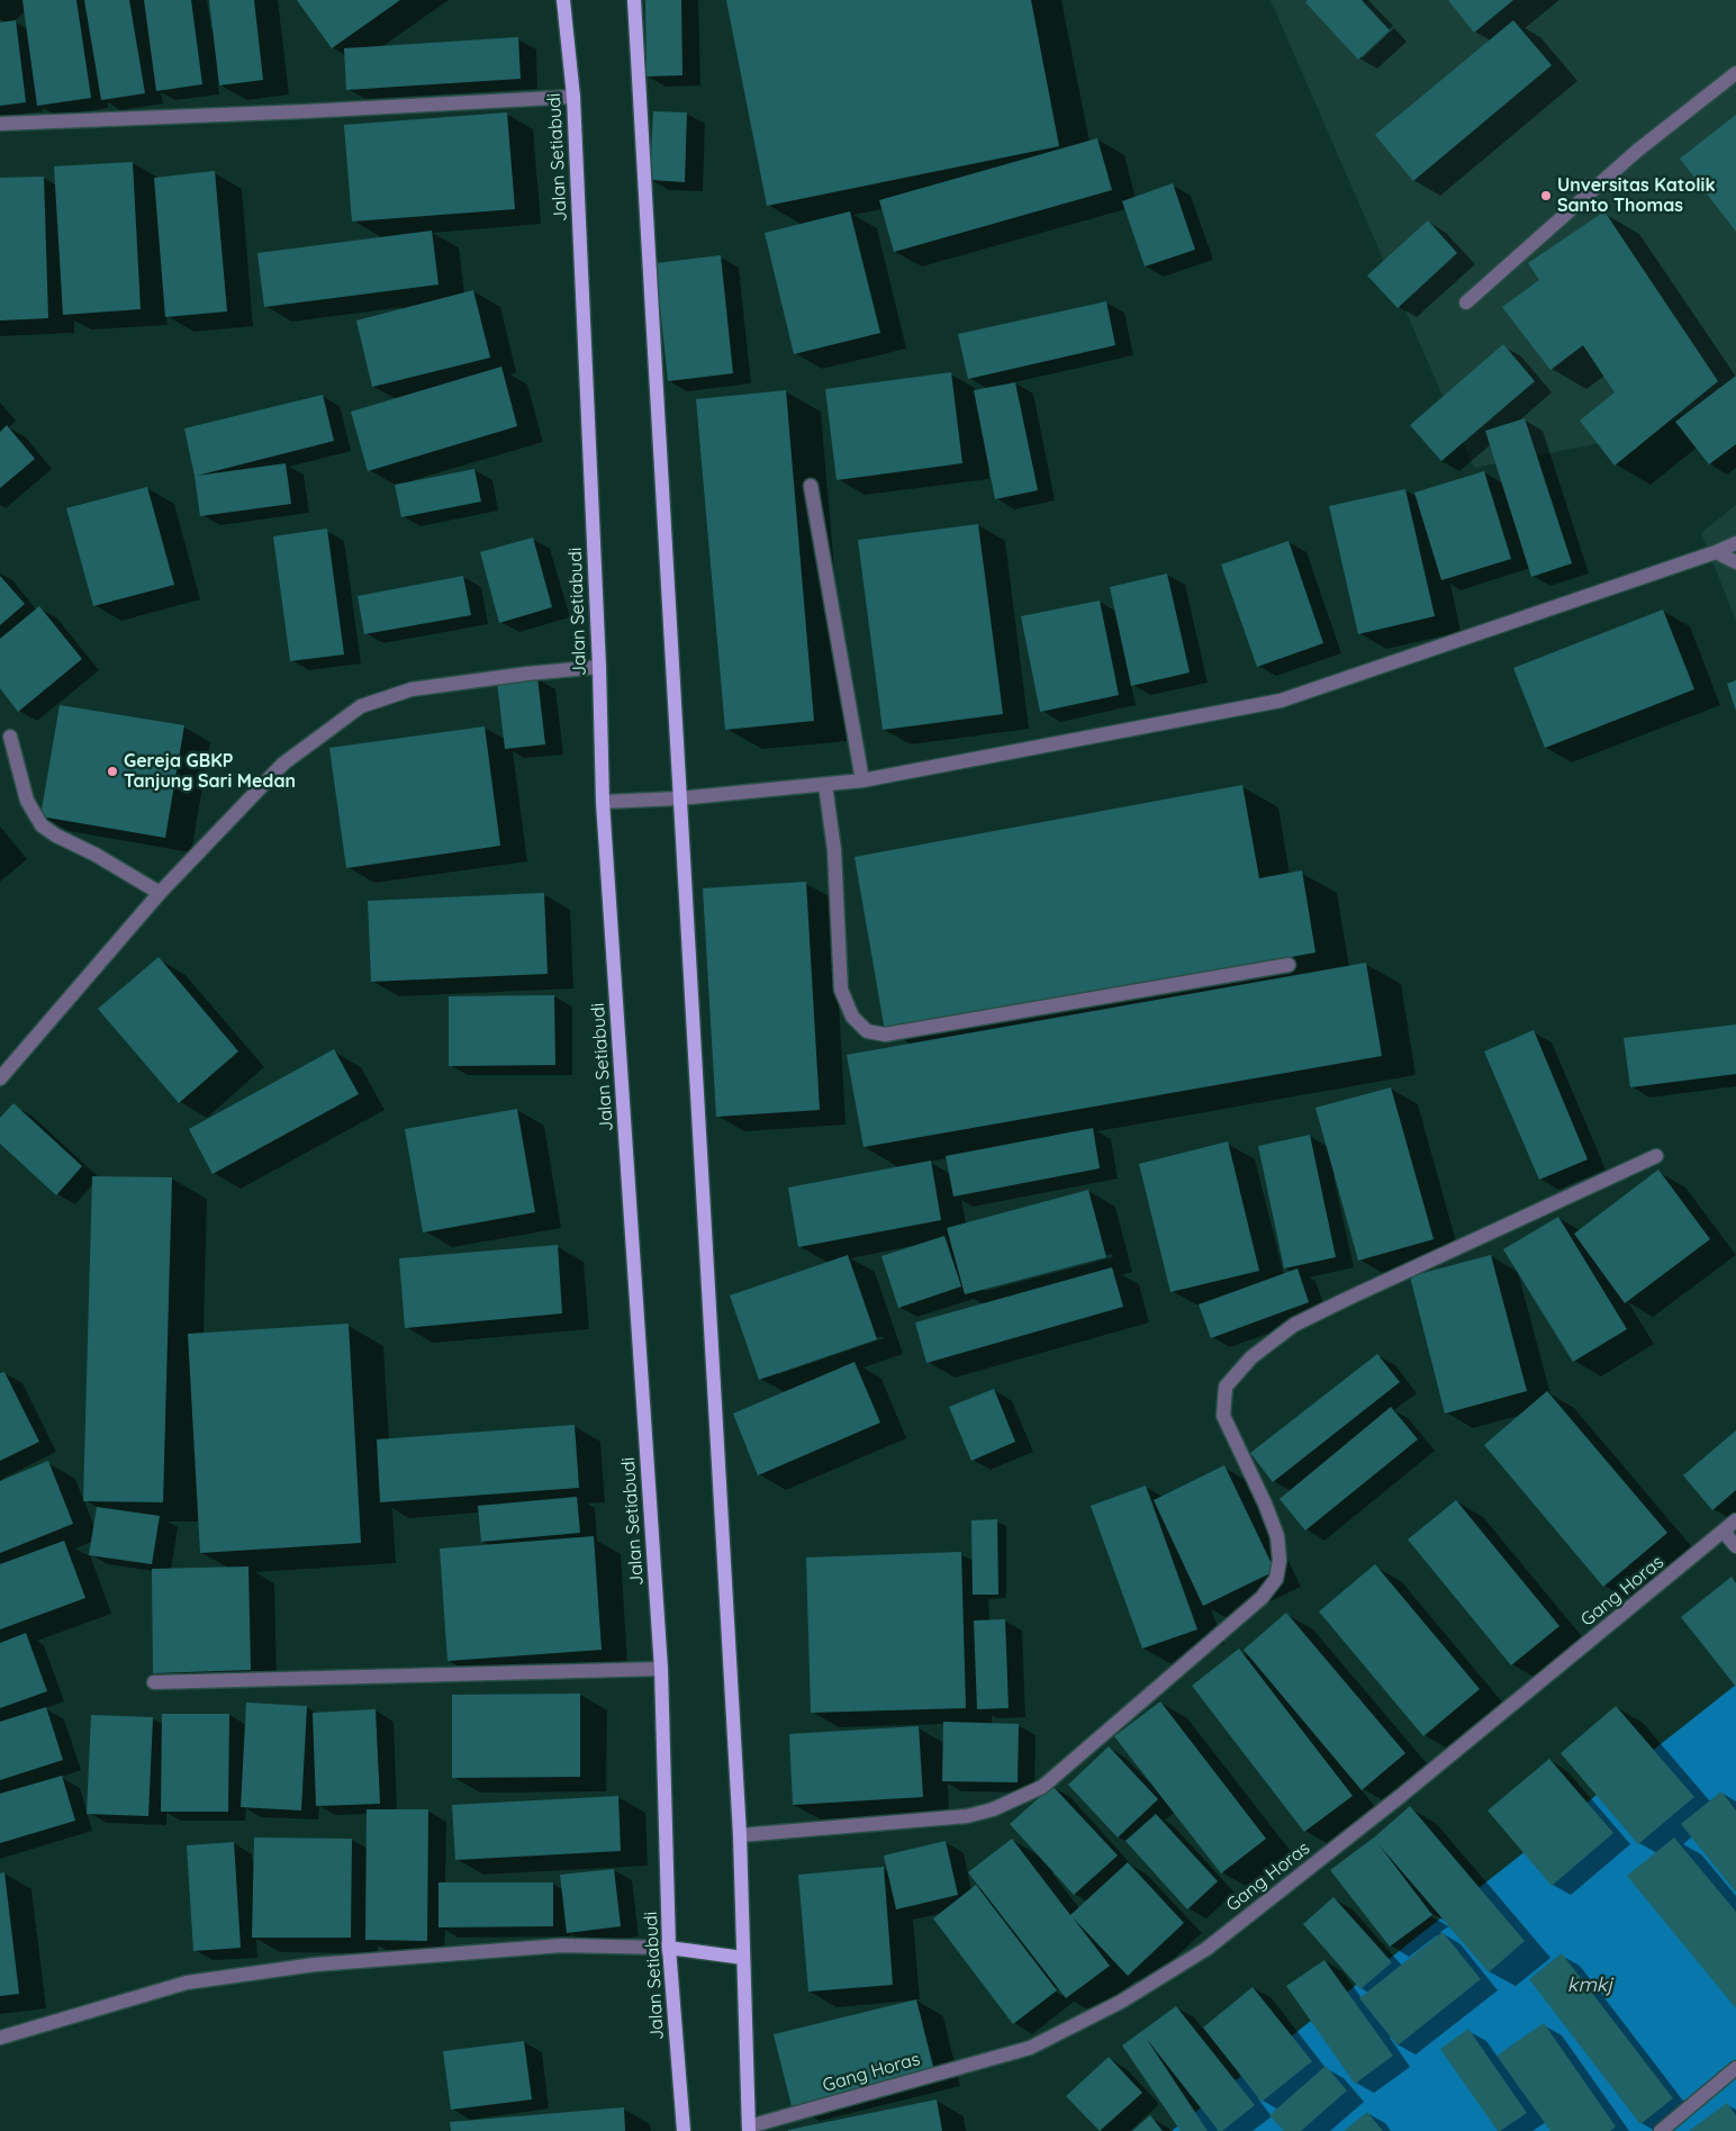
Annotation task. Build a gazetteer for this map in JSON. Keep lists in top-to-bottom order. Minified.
{"streets":{"main road":["Jalan Setiabudi"],"street":["Gang Horas"]},"water":["kmkj"],"places":["Unversitas Katolik Santo Thomas","Gereja GBKP Tanjung Sari Medan"]}
